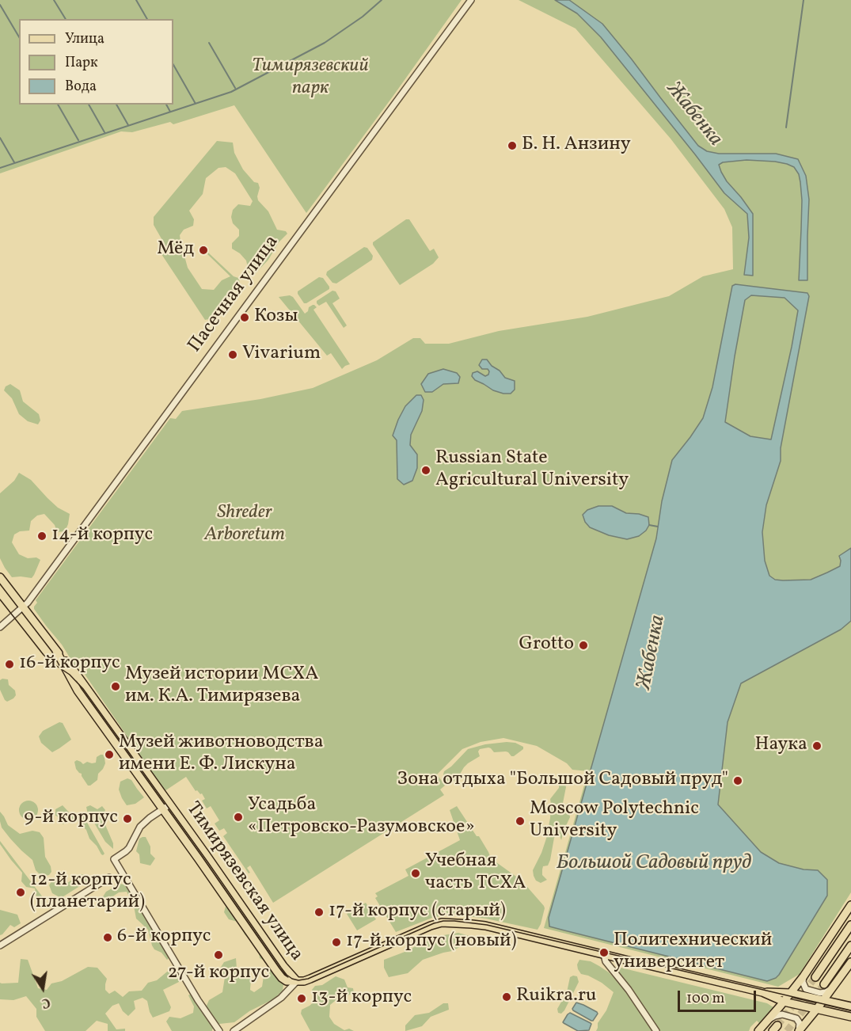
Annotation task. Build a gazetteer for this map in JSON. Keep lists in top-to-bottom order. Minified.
{"streets":{"main road":["Тимирязевская улица"],"street":["Пасечная улица"]},"crossings":[["Пасечная улица","Тимирязевская улица"]],"water":["Жабенка","Большой Садовый пруд"],"parks":["Тимирязевский парк","Shreder Arboretum"],"places":["Б. Н. Анзину","Мёд","Козы","Vivarium","Russian State Agricultural University","14-й корпус","Grotto","16-й корпус","Музей истории МСХА им. К.А. Тимирязева","Наука","Музей животноводства имени Е. Ф. Лискуна","Зона отдыха \"Большой Садовый пруд\"","Усадьба «Петровско-Разумовское»","9-й корпус","Moscow Polytechnic University","Учебная часть ТСХА","12-й корпус (планетарий)","17-й корпус (старый)","6-й корпус","17-й корпус (новый)","Политехнический университет","27-й корпус","Ruikra.ru","13-й корпус"],"legend":["Улица","Парк","Вода"],"scale_bar":"100 m","north":"bottom"}
